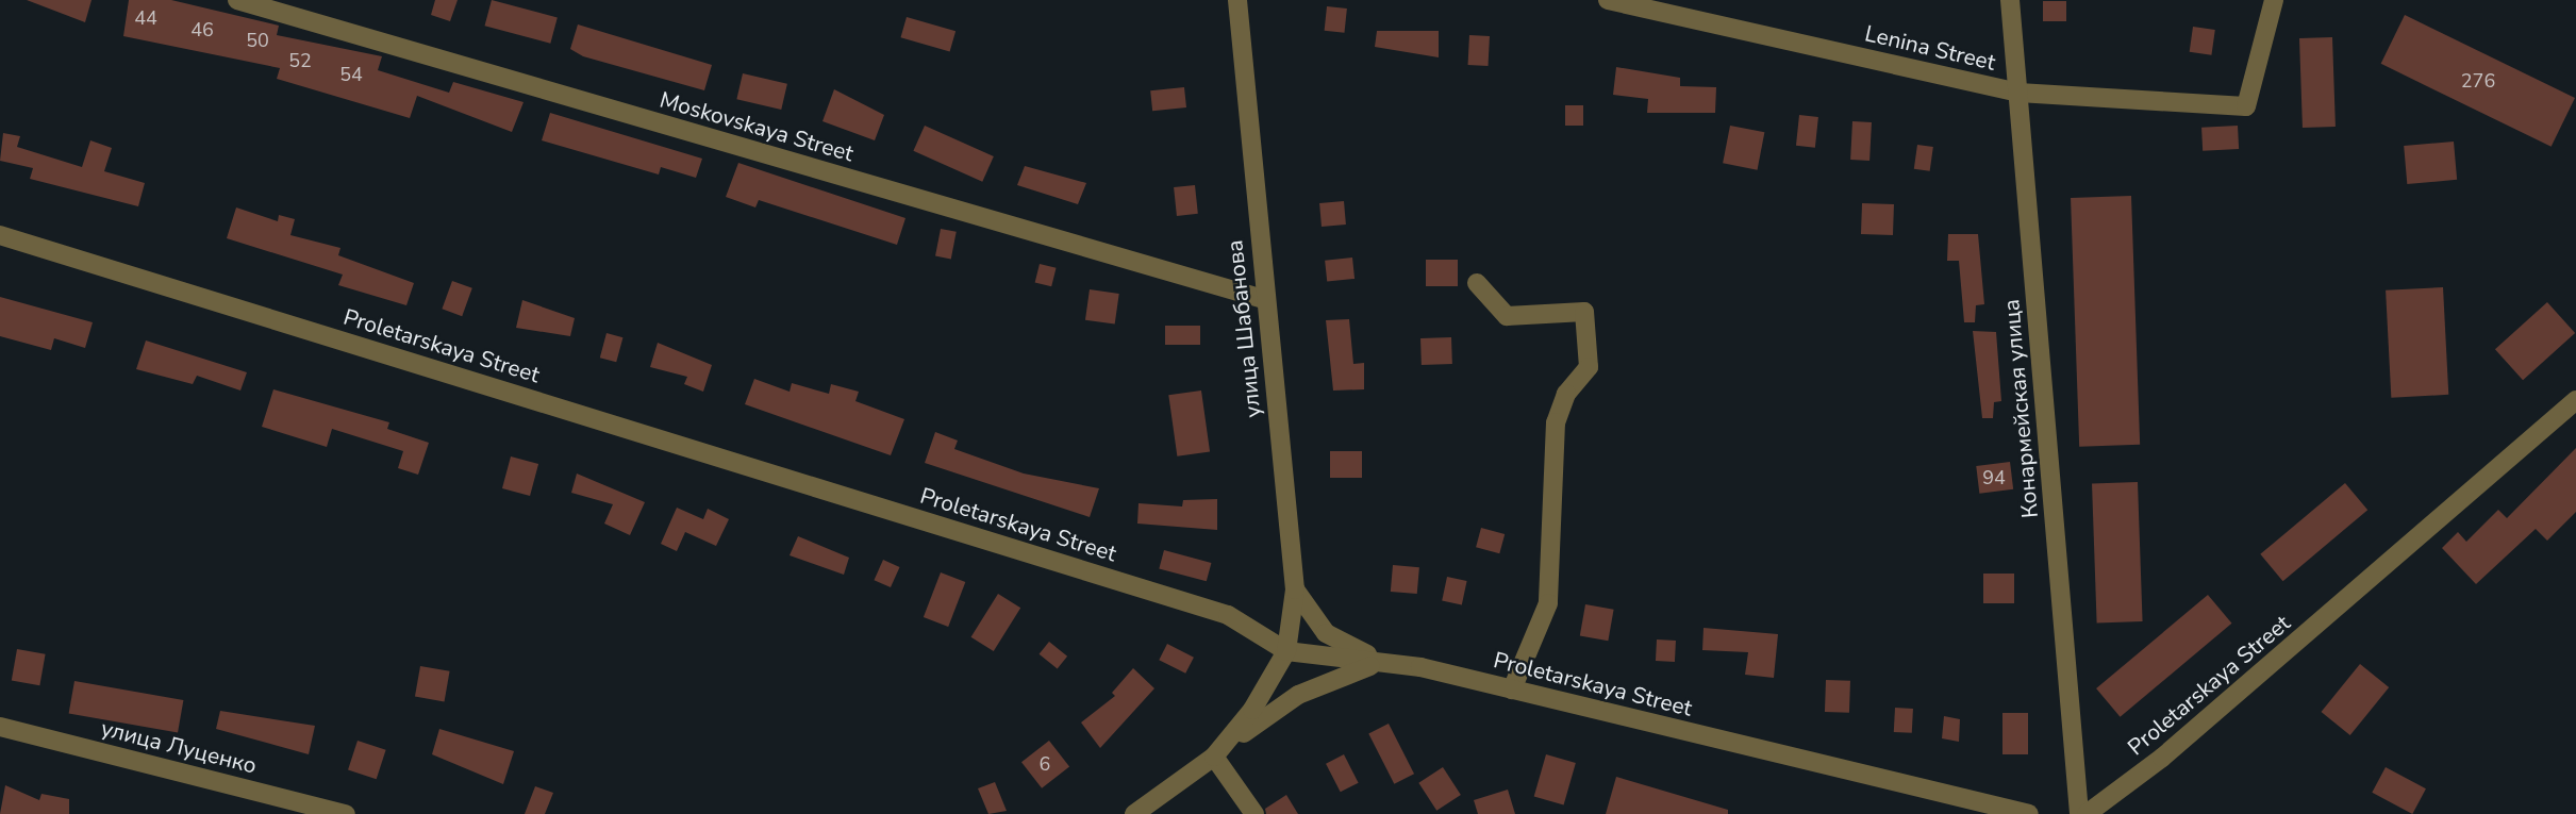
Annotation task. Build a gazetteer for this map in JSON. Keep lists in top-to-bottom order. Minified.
{"streets":{"street":["Lenina Street","Moskovskaya Street","улица Шабанова","Proletarskaya Street","Конармейская улица","улица Луценко"]},"crossings":[["Lenina Street","Конармейская улица"],["Moskovskaya Street","улица Шабанова"],["улица Шабанова","Proletarskaya Street"]],"house_numbers":["44","46","50","52","54","276","94","6"]}
